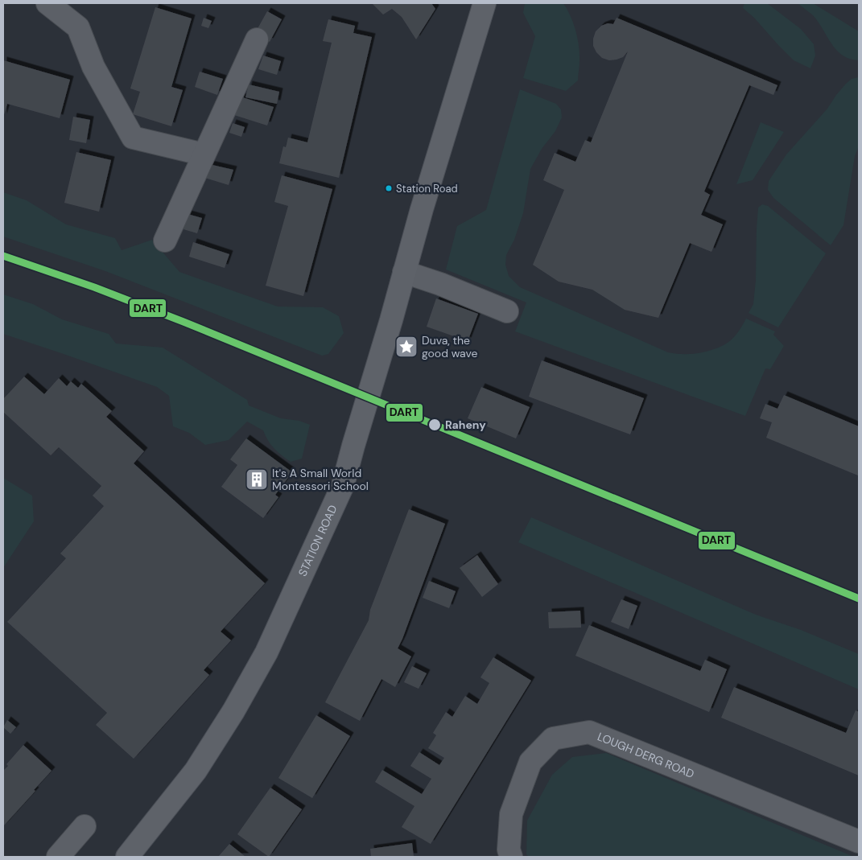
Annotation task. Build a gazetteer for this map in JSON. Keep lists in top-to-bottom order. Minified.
{"streets":{"main road":["STATION ROAD"],"street":["LOUGH DERG ROAD"]},"places":{"other":["Station Road","Raheny"],"place":["Duva, the good wave"],"building":["It's A Small World Montessori School"]},"lines":["transit line DART"]}
